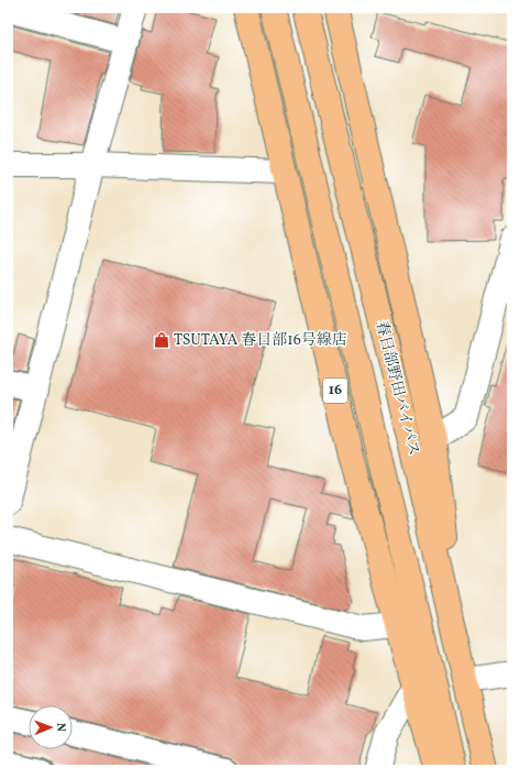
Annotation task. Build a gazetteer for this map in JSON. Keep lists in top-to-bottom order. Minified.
{"streets":{"highway":["春日部野田バイパス","16"]},"places":{"shop":["TSUTAYA 春日部16号線店"]},"north":"right"}
